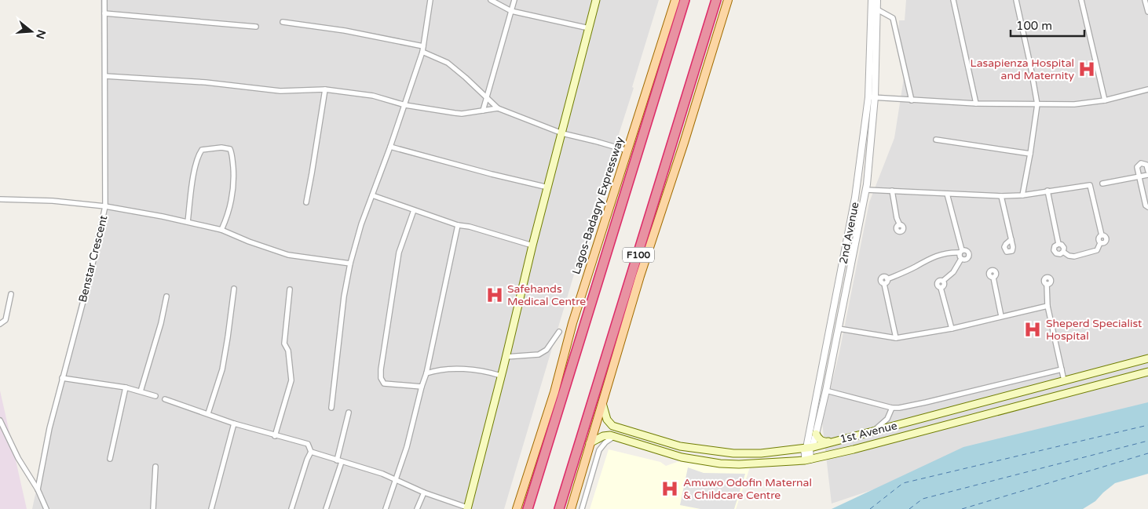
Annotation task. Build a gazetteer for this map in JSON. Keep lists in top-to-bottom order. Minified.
{"streets":{"highway":["Lagos-Badagry Expressway","F100"],"main road":["1st Avenue"],"street":["2nd Avenue","Benstar Crescent"]},"crossings":[["2nd Avenue","1st Avenue"]],"places":{"hospital":["Lasapienza Hospital and Maternity","Safehands Medical Centre","Sheperd Specialist Hospital","Amuwo Odofin Maternal & Childcare Centre"]},"scale_bar":"100 m","north":"right"}
